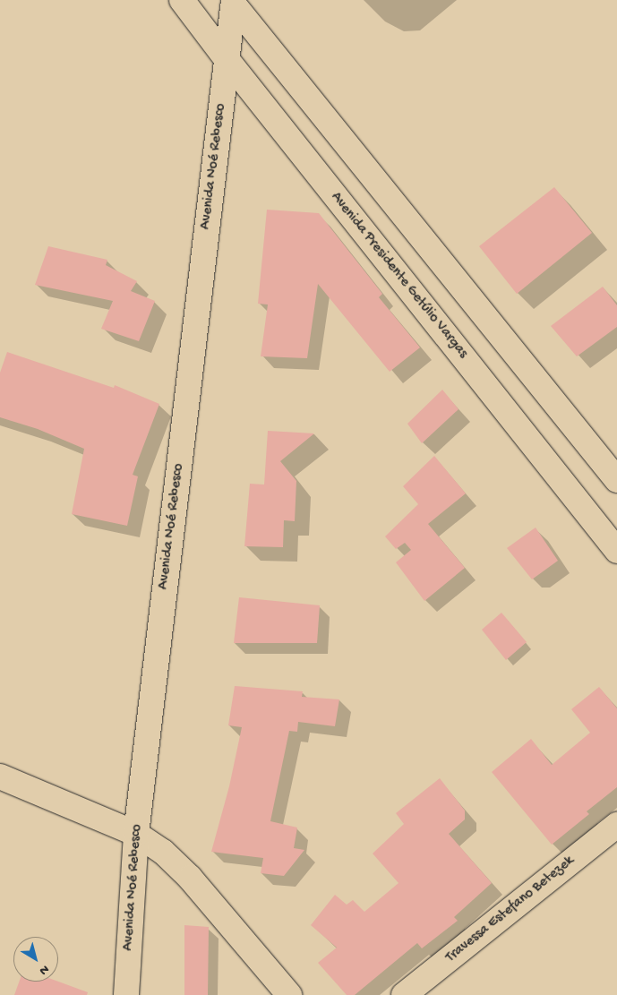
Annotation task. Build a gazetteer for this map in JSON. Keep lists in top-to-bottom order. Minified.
{"streets":{"main road":["Avenida Noé Rebesco","Avenida Presidente Getúlio Vargas","Travessa Estefano Betezek"]},"crossings":[["Avenida Noé Rebesco","Avenida Presidente Getúlio Vargas"]],"north":"bottom right"}
